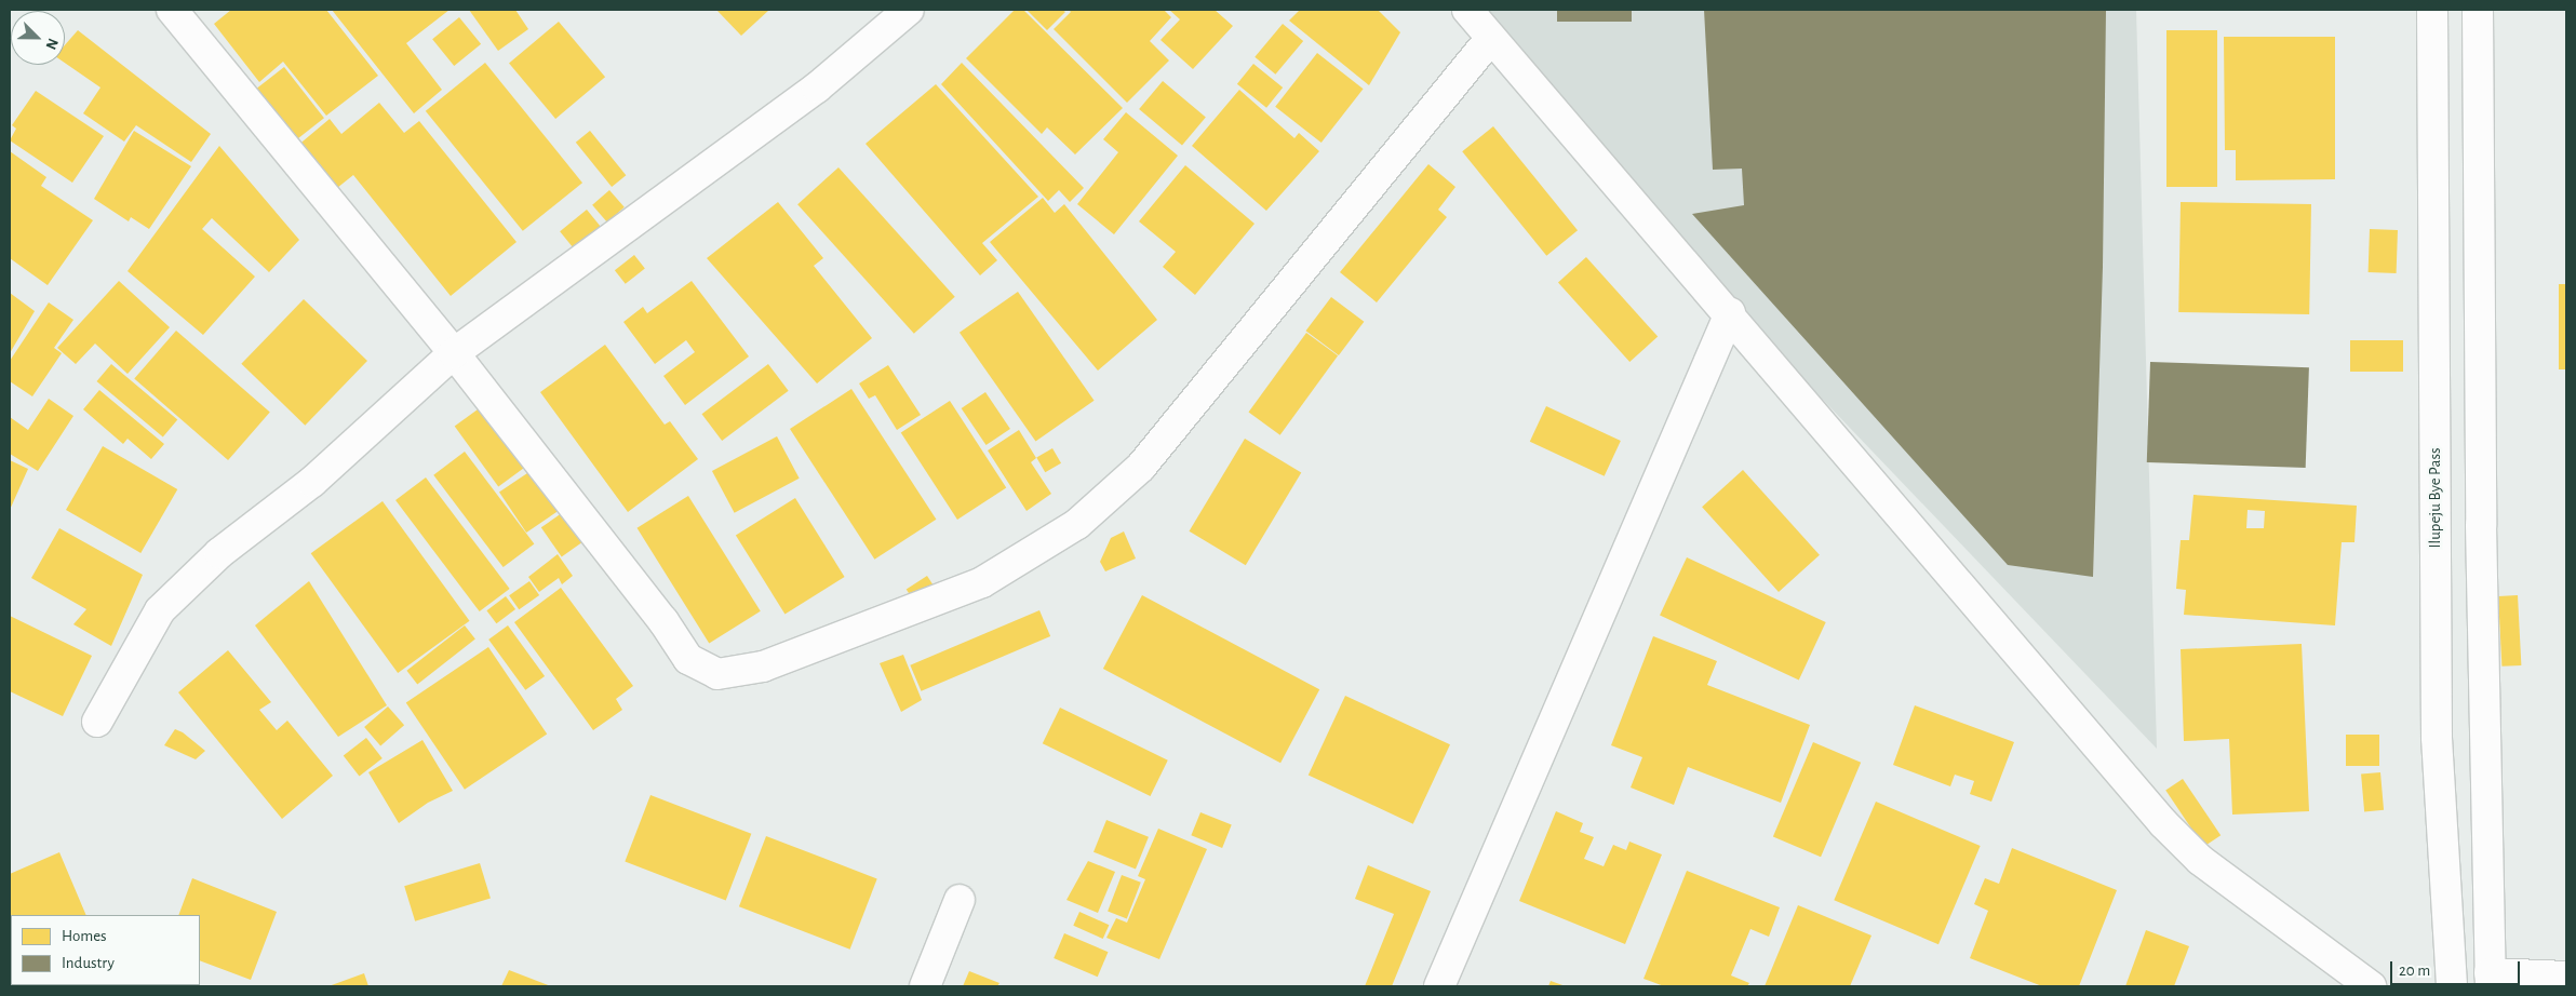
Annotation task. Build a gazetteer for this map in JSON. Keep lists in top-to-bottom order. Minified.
{"streets":{"street":["Ilupeju Bye Pass"]},"legend":["Homes","Industry"],"scale_bar":"20 m","north":"bottom right"}
